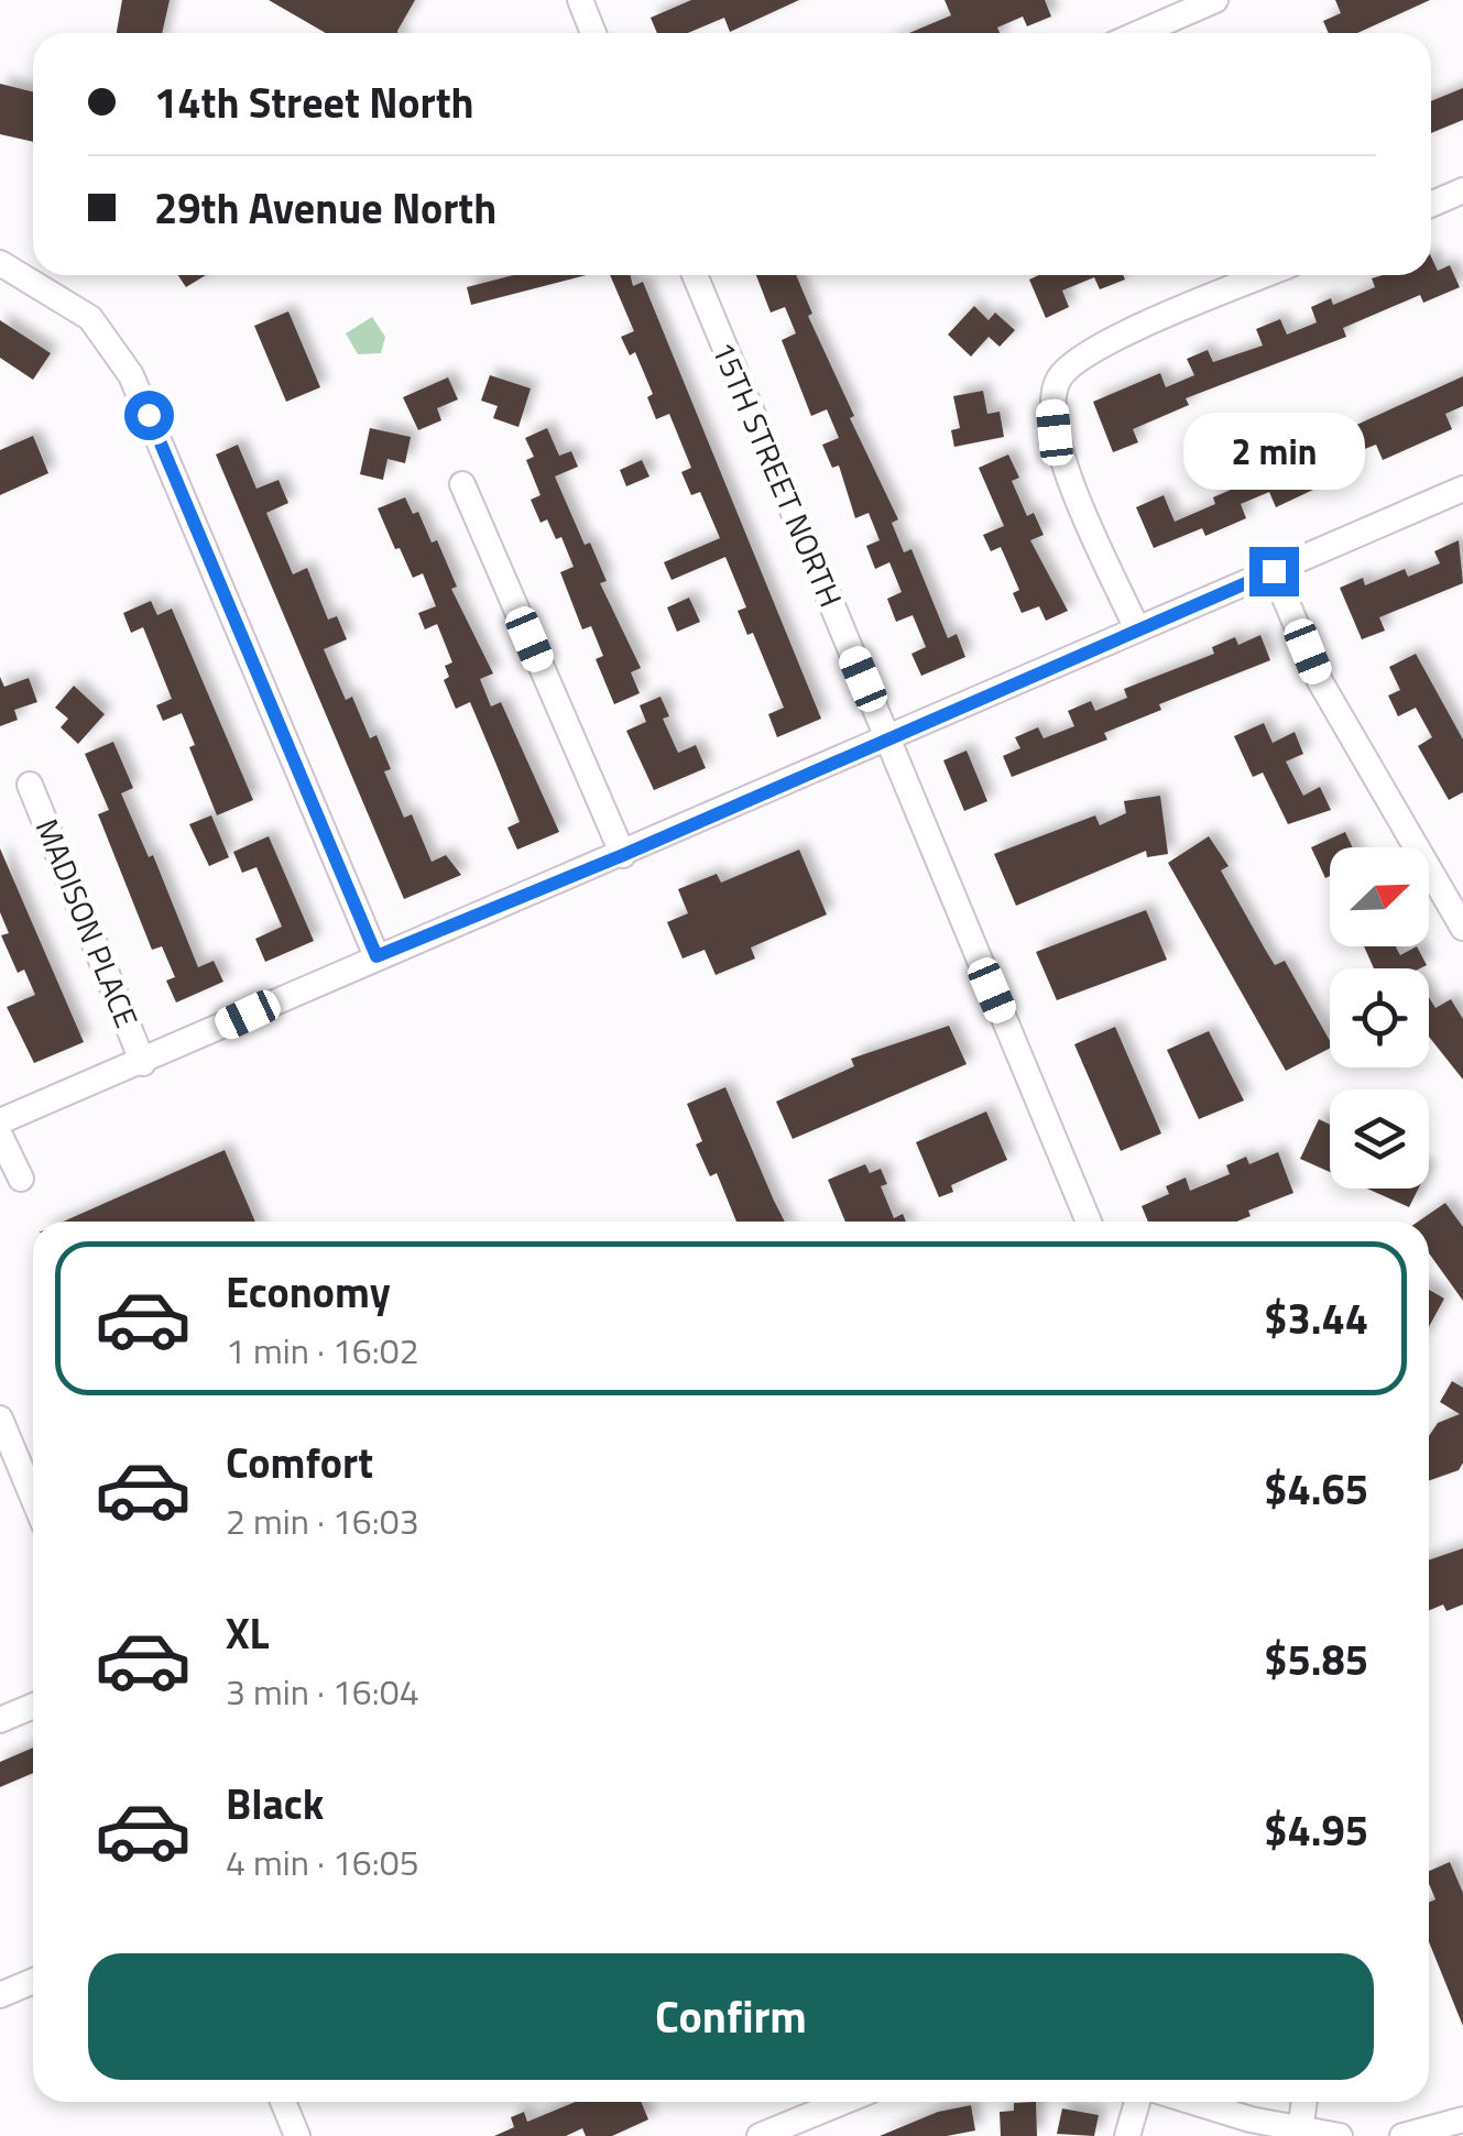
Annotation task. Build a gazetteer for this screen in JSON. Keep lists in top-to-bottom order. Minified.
{"streets":{"street":["15TH STREET NORTH","MADISON PLACE"]},"north":"top right","page":{"banner":["14th Street North","29th Avenue North"],"bubble":"2 min","list":[{"name":"Economy","note":"1 min · 16:02","value":"$3.44"},{"name":"Comfort","note":"2 min · 16:03","value":"$4.65"},{"name":"XL","note":"3 min · 16:04","value":"$5.85"},{"name":"Black","note":"4 min · 16:05","value":"$4.95"}],"buttons":"Confirm"}}
